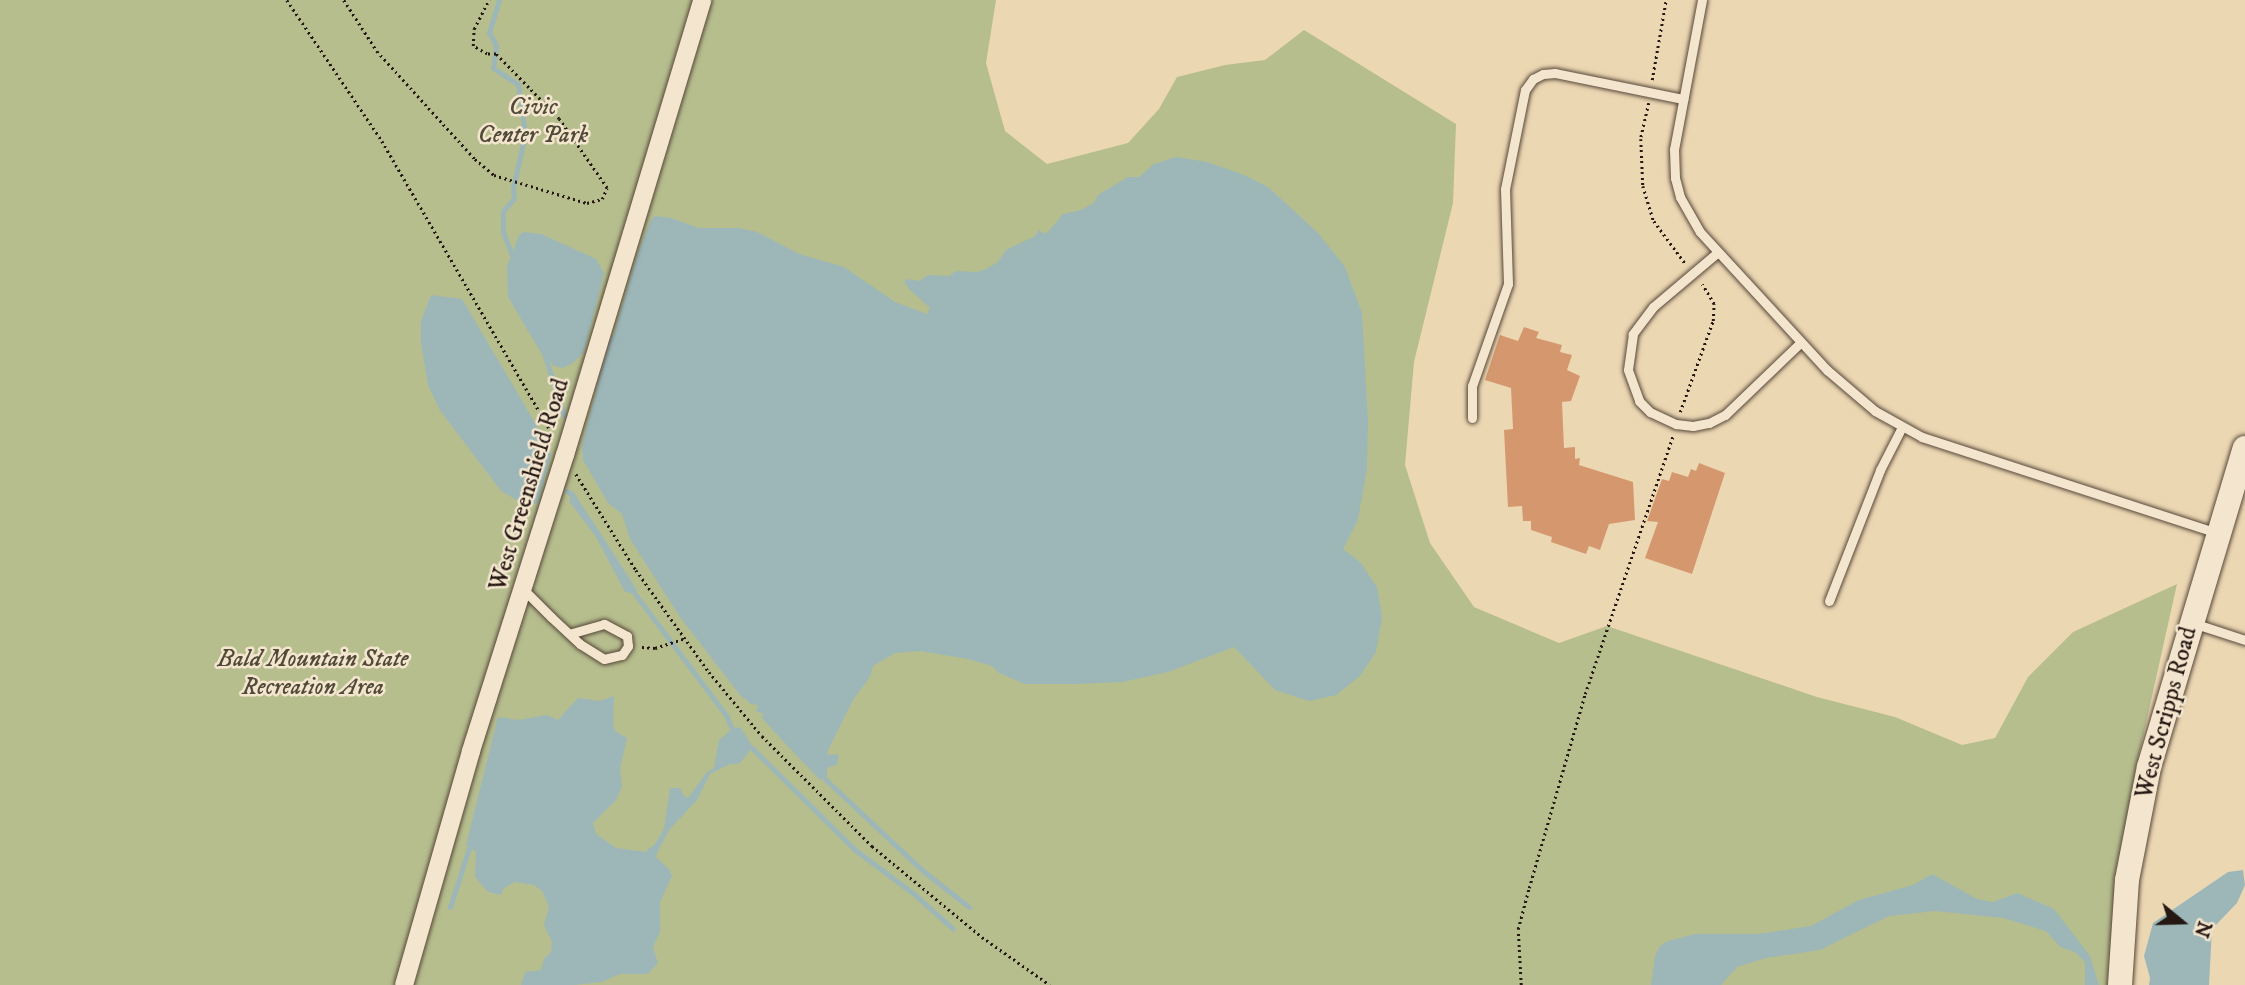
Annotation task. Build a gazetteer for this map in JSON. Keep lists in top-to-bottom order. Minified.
{"streets":{"street":["West Greenshield Road","West Scripps Road"]},"parks":["Civic Center Park","Bald Mountain State Recreation Area"],"north":"right"}
